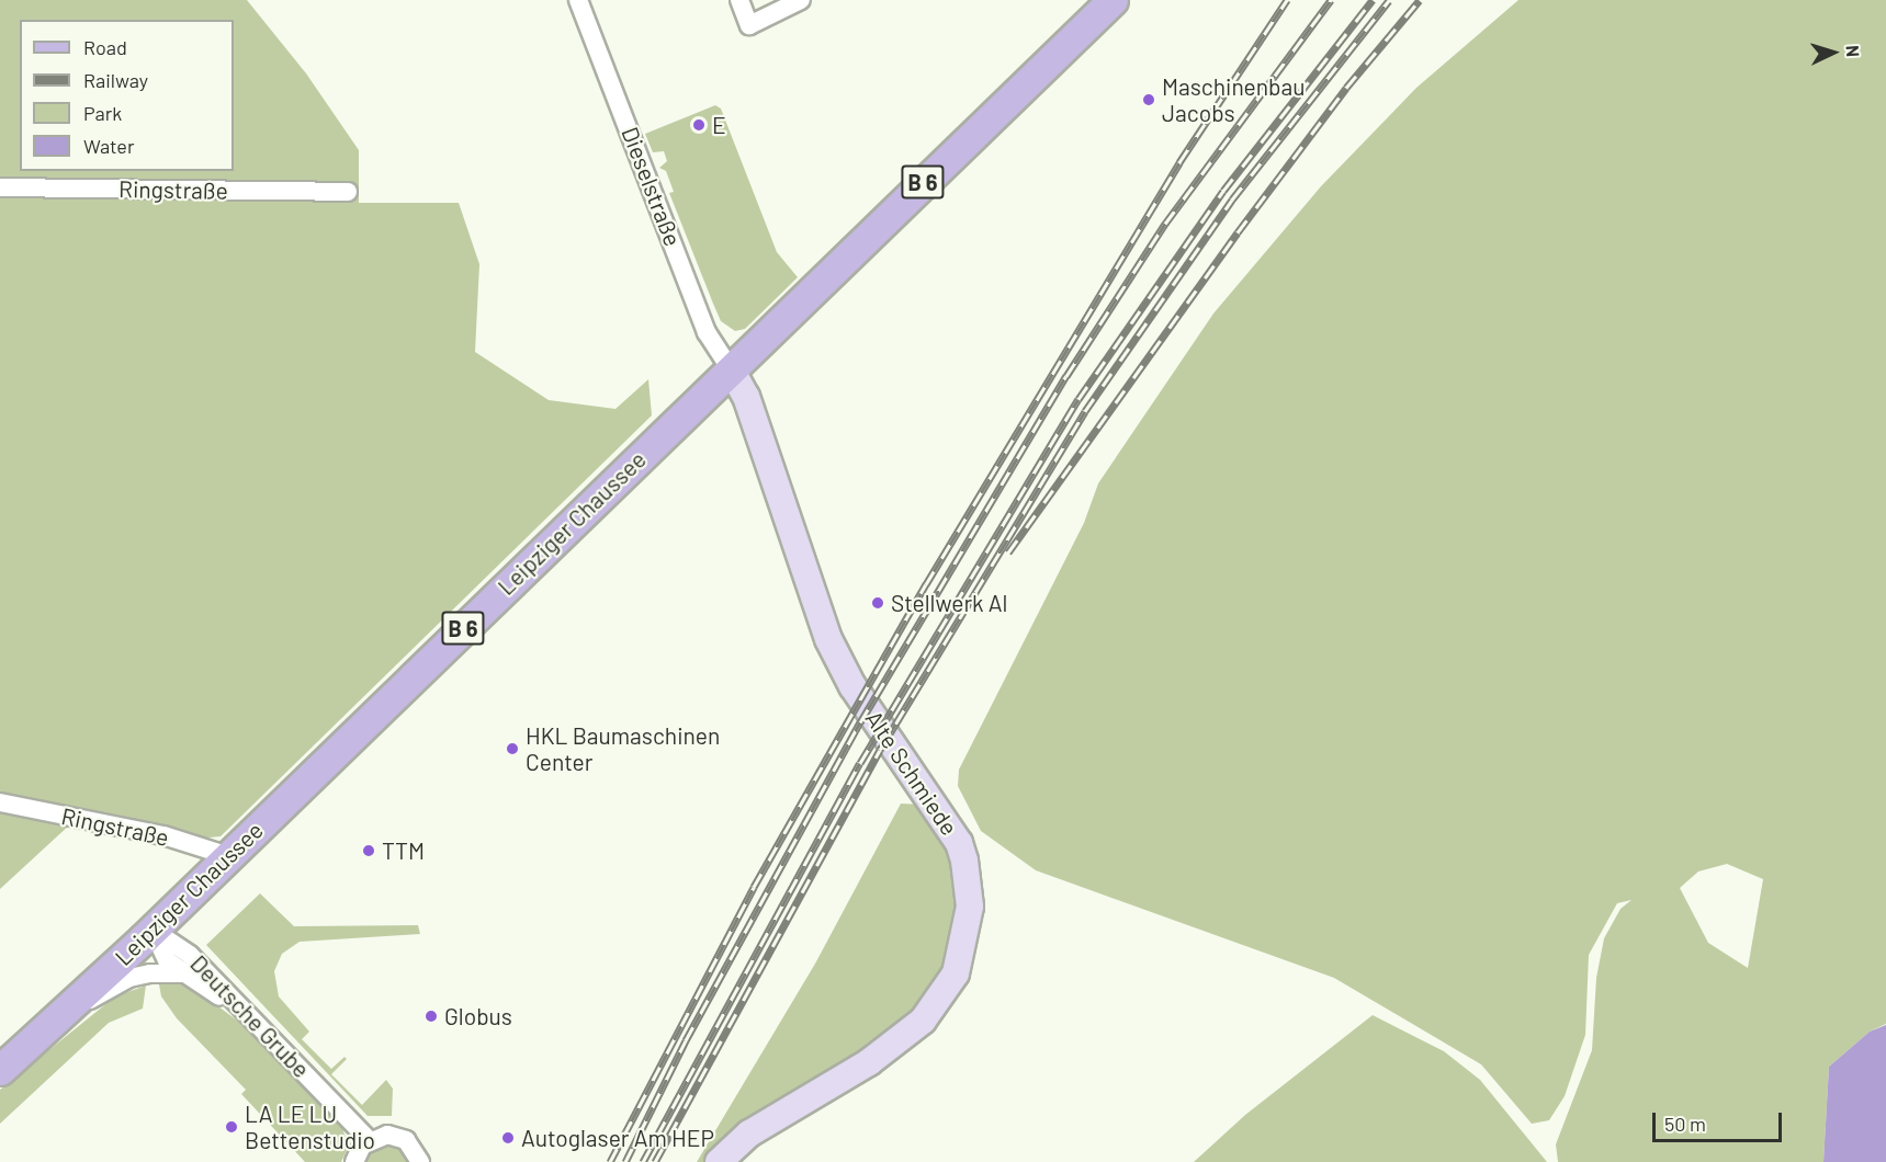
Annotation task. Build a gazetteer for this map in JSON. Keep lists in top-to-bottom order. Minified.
{"streets":{"main road":["B 6","Leipziger Chaussee"],"street":["Dieselstraße","Ringstraße","Alte Schmiede","Deutsche Grube"]},"crossings":[["Dieselstraße","Leipziger Chaussee"],["Dieselstraße","Alte Schmiede"],["Ringstraße","Leipziger Chaussee"],["Leipziger Chaussee","Alte Schmiede"],["Leipziger Chaussee","Deutsche Grube"]],"places":["Maschinenbau Jacobs","E","Stellwerk Al","HKL Baumaschinen Center","TTM","Globus","LA LE LU Bettenstudio","Autoglaser Am HEP"],"legend":["Road","Railway","Park","Water"],"scale_bar":"50 m","north":"right"}
